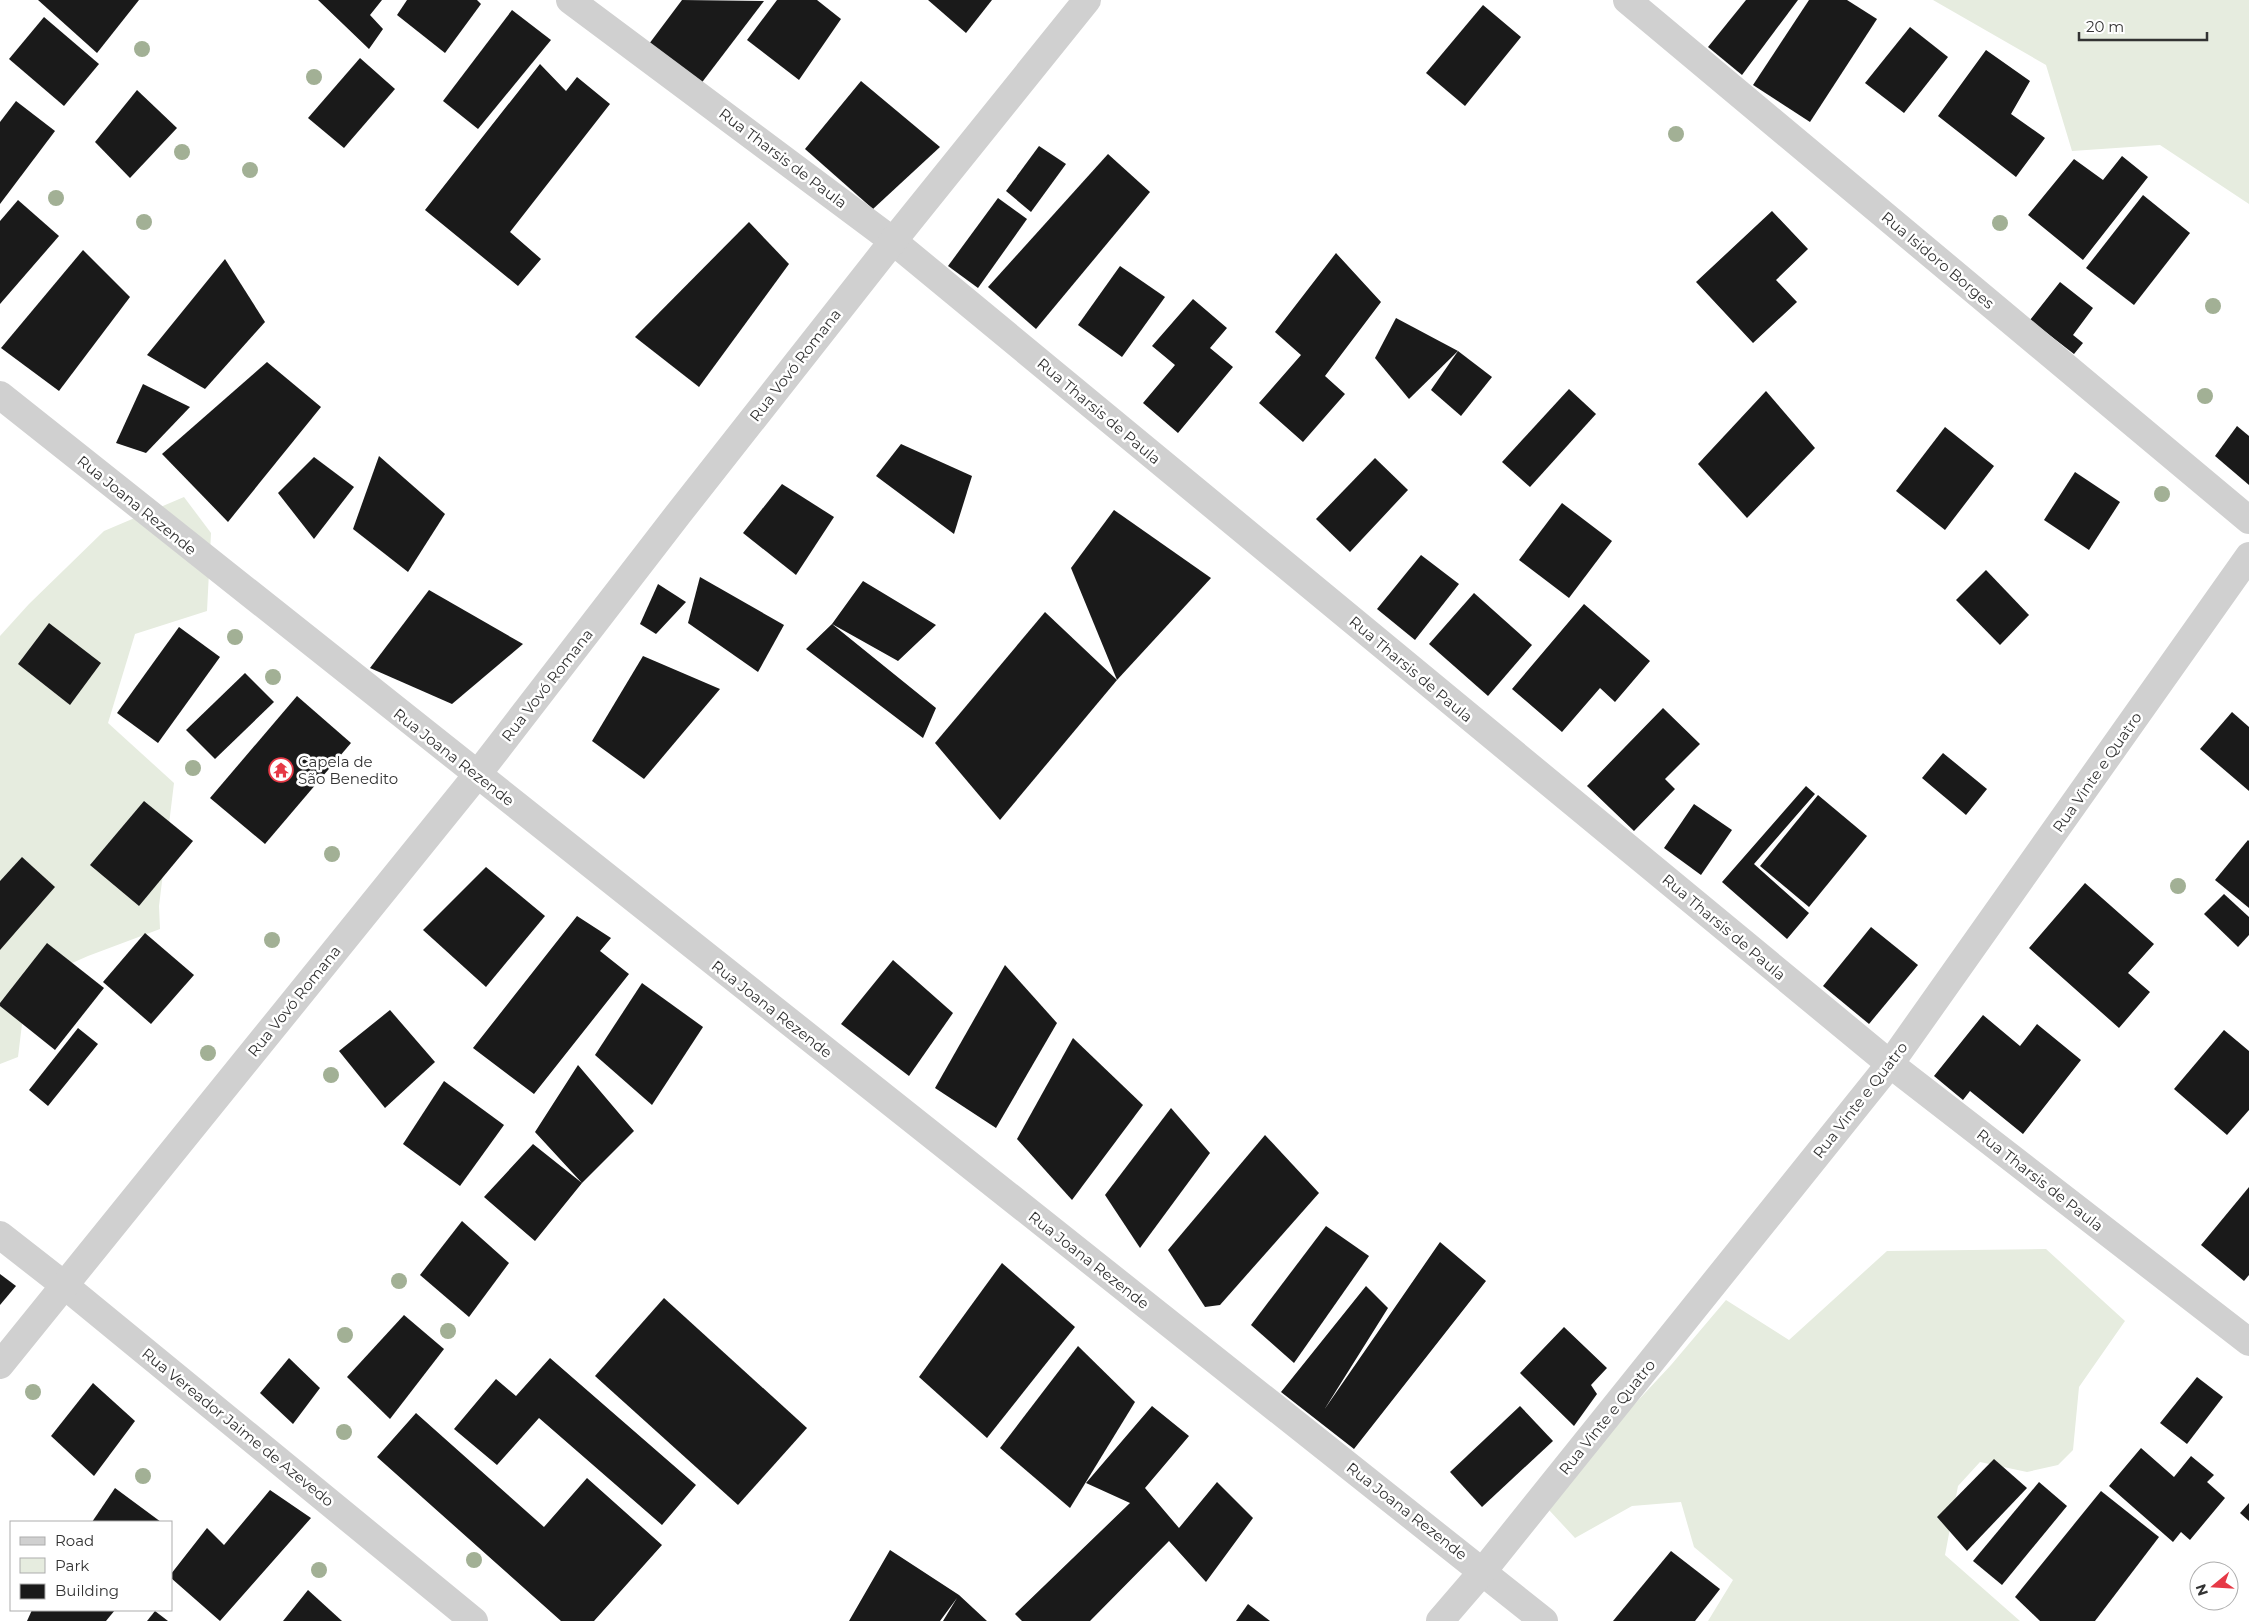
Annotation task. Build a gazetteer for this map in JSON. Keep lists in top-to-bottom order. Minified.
{"streets":{"street":["Rua Tharsis de Paula","Rua Isidoro Borges","Rua Vovó Romana","Rua Joana Rezende","Rua Vinte e Quatro","Rua Vereador Jaime de Azevedo"]},"crossings":[["Rua Tharsis de Paula","Rua Vovó Romana"],["Rua Tharsis de Paula","Rua Vinte e Quatro"],["Rua Vovó Romana","Rua Joana Rezende"],["Rua Vovó Romana","Rua Vereador Jaime de Azevedo"],["Rua Joana Rezende","Rua Vinte e Quatro"]],"places":{"temple":["Capela de São Benedito"]},"legend":["Road","Park","Building"],"scale_bar":"20 m","north":"left"}
